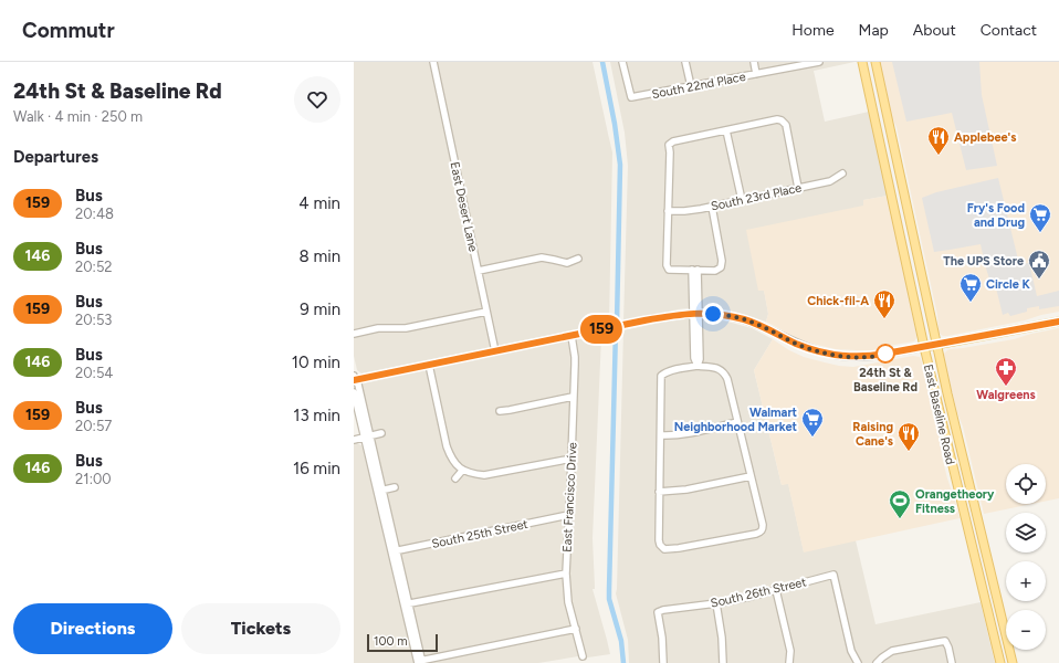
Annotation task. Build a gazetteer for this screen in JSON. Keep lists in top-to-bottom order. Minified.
{"streets":{"main road":["East Baseline Road"],"street":["South 22nd Place","South 23rd Place","East Desert Lane","East Francisco Drive","South 25th Street","South 26th Street"]},"crossings":[["East Francisco Drive","South 25th Street"]],"places":{"restaurant":["Applebee's","Chick-fil-A","Raising Cane's"],"supermarket":["Fry's Food and Drug","Circle K","Walmart Neighborhood Market"],"public building":["The UPS Store"],"other":["24th St & Baseline Rd"],"pharmacy":["Walgreens"],"sports":["Orangetheory Fitness"]},"lines":["bus line 159"],"scale_bar":"100 m","page":{"header":"Commutr","nav":["Home","Map","About","Contact"],"heading":[["24th St & Baseline Rd","Walk · 4 min · 250 m"],"Departures"],"on_map":"159","list":[{"mark":"159","name":"Bus","note":"20:48","value":"4 min"},{"mark":"146","name":"Bus","note":"20:52","value":"8 min"},{"mark":"159","name":"Bus","note":"20:53","value":"9 min"},{"mark":"146","name":"Bus","note":"20:54","value":"10 min"},{"mark":"159","name":"Bus","note":"20:57","value":"13 min"},{"mark":"146","name":"Bus","note":"21:00","value":"16 min"}],"map_buttons":["+","−"],"buttons":["Directions","Tickets"],"scale":"100 m"}}
